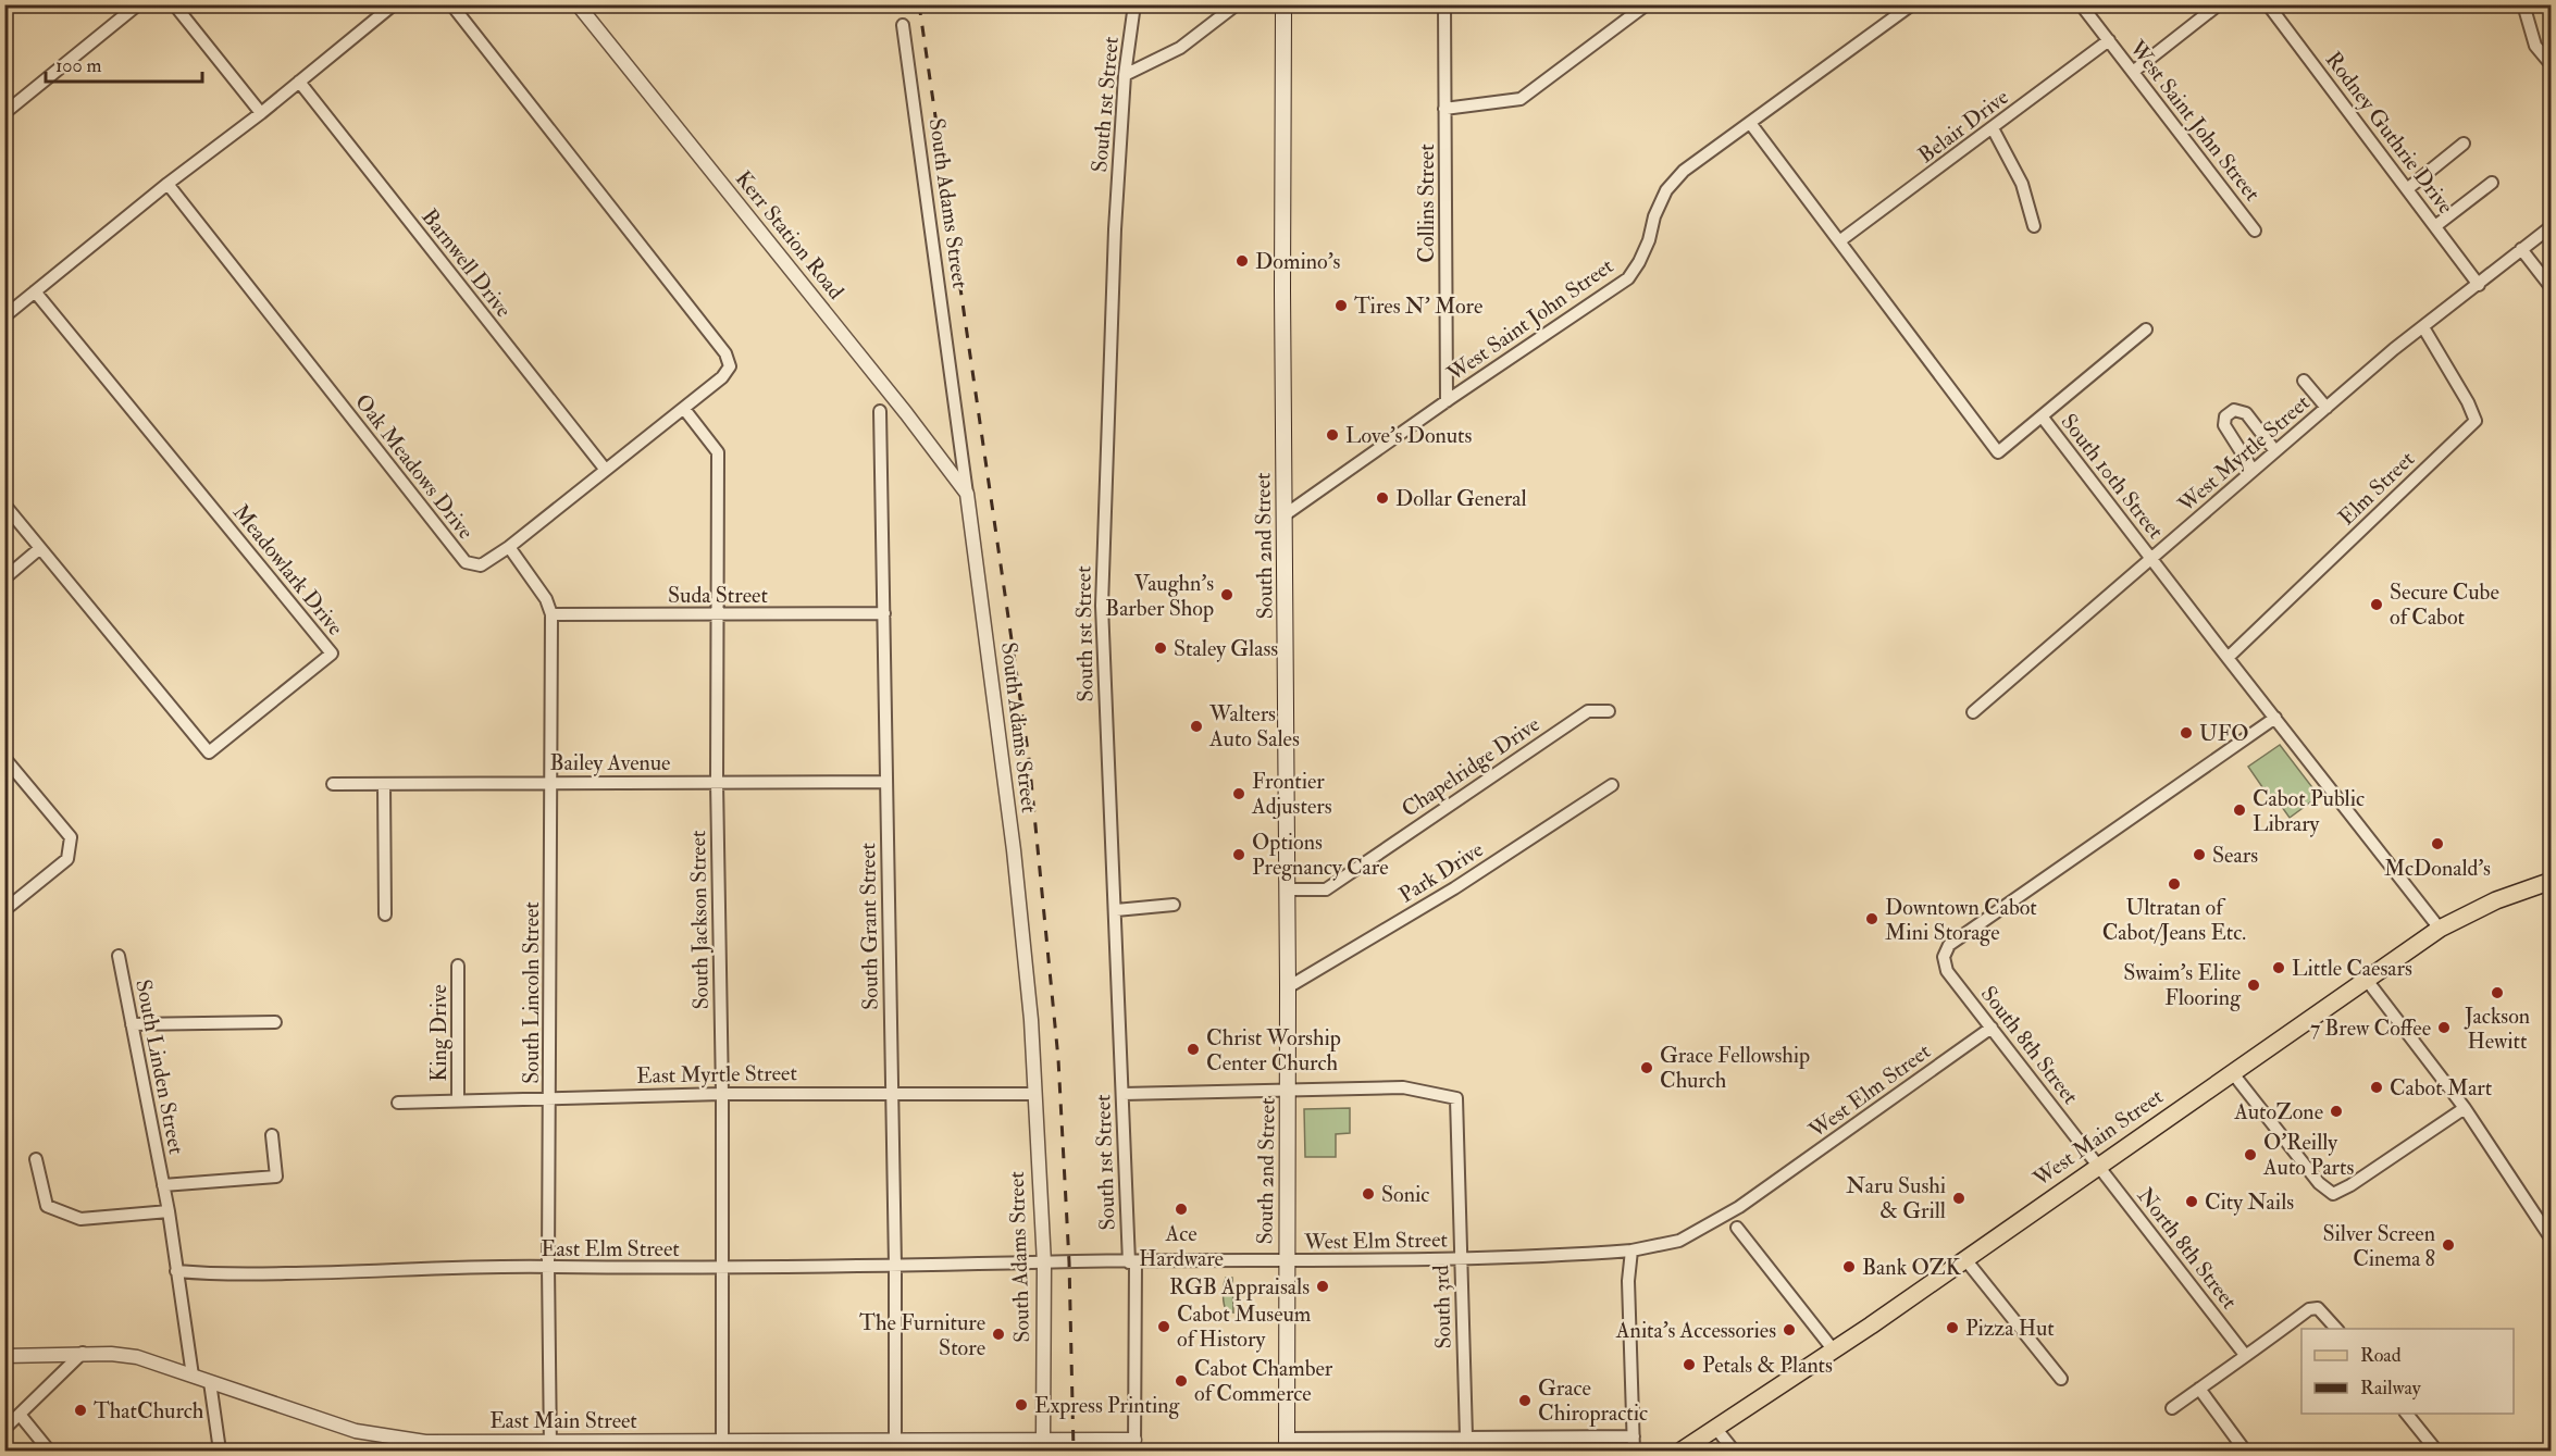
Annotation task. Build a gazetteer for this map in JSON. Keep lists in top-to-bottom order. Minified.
{"streets":{"main road":["South 2nd Street","West Main Street"],"street":["South 1st Street","West Saint John Street","Belair Drive","Rodney Guthrie Drive","South Adams Street","Collins Street","Kerr Station Road","Barnwell Drive","West Myrtle Street","Oak Meadows Drive","South 10th Street","Elm Street","Meadowlark Drive","Suda Street","Bailey Avenue","Chapelridge Drive","Park Drive","South Jackson Street","South Grant Street","South Lincoln Street","King Drive","South 8th Street","South Linden Street","East Myrtle Street","West Elm Street","East Elm Street","North 8th Street","South 3rd","East Main Street"]},"crossings":[["South 1st Street","West Elm Street"],["South 1st Street","East Main Street"],["West Saint John Street","Belair Drive"],["West Saint John Street","Collins Street"],["West Saint John Street","South 10th Street"],["West Saint John Street","South 2nd Street"],["Belair Drive","South 10th Street"],["Rodney Guthrie Drive","West Myrtle Street"],["South Adams Street","Kerr Station Road"],["South Adams Street","East Myrtle Street"],["South Adams Street","West Elm Street"],["South Adams Street","East Elm Street"],["South Adams Street","East Main Street"],["Barnwell Drive","Oak Meadows Drive"],["West Myrtle Street","South 10th Street"],["West Myrtle Street","Elm Street"],["Oak Meadows Drive","South Jackson Street"],["Oak Meadows Drive","South Lincoln Street"],["South 10th Street","Elm Street"],["South 10th Street","South 8th Street"],["South 10th Street","West Main Street"],["South 2nd Street","Chapelridge Drive"],["South 2nd Street","Park Drive"],["South 2nd Street","West Elm Street"],["South 2nd Street","South 3rd"],["Suda Street","South Jackson Street"],["Suda Street","South Grant Street"],["Suda Street","South Lincoln Street"],["Bailey Avenue","South Jackson Street"],["Bailey Avenue","South Grant Street"],["Bailey Avenue","South Lincoln Street"],["South Jackson Street","East Myrtle Street"],["South Jackson Street","East Elm Street"],["South Jackson Street","East Main Street"],["South Grant Street","East Myrtle Street"],["South Grant Street","East Elm Street"],["South Grant Street","East Main Street"],["South Lincoln Street","East Myrtle Street"],["South Lincoln Street","East Elm Street"],["South Lincoln Street","East Main Street"],["King Drive","East Myrtle Street"],["South 8th Street","West Elm Street"],["South 8th Street","West Main Street"],["South 8th Street","North 8th Street"],["South Linden Street","East Elm Street"],["South Linden Street","East Main Street"],["West Elm Street","East Elm Street"],["West Elm Street","South 3rd"],["West Main Street","North 8th Street"]],"places":["Domino's","Tires N' More","Love's Donuts","Dollar General","Vaughn's Barber Shop","Secure Cube of Cabot","Staley Glass","Walters Auto Sales","UFO","Frontier Adjusters","Cabot Public Library","McDonald's","Options Pregnancy Care","Sears","Ultratan of Cabot/Jeans Etc.","Downtown Cabot Mini Storage","Little Caesars","Swaim's Elite Flooring","Jackson Hewitt","7 Brew Coffee","Christ Worship Center Church","Grace Fellowship Church","Cabot Mart","AutoZone","O'Reilly Auto Parts","Sonic","Naru Sushi & Grill","City Nails","Ace Hardware","Silver Screen Cinema 8","Bank OZK","RGB Appraisals","Cabot Museum of History","Pizza Hut","Anita's Accessories","The Furniture Store","Petals & Plants","Cabot Chamber of Commerce","Grace Chiropractic","Express Printing","ThatChurch"],"legend":["Road","Railway"],"scale_bar":"100 m"}
